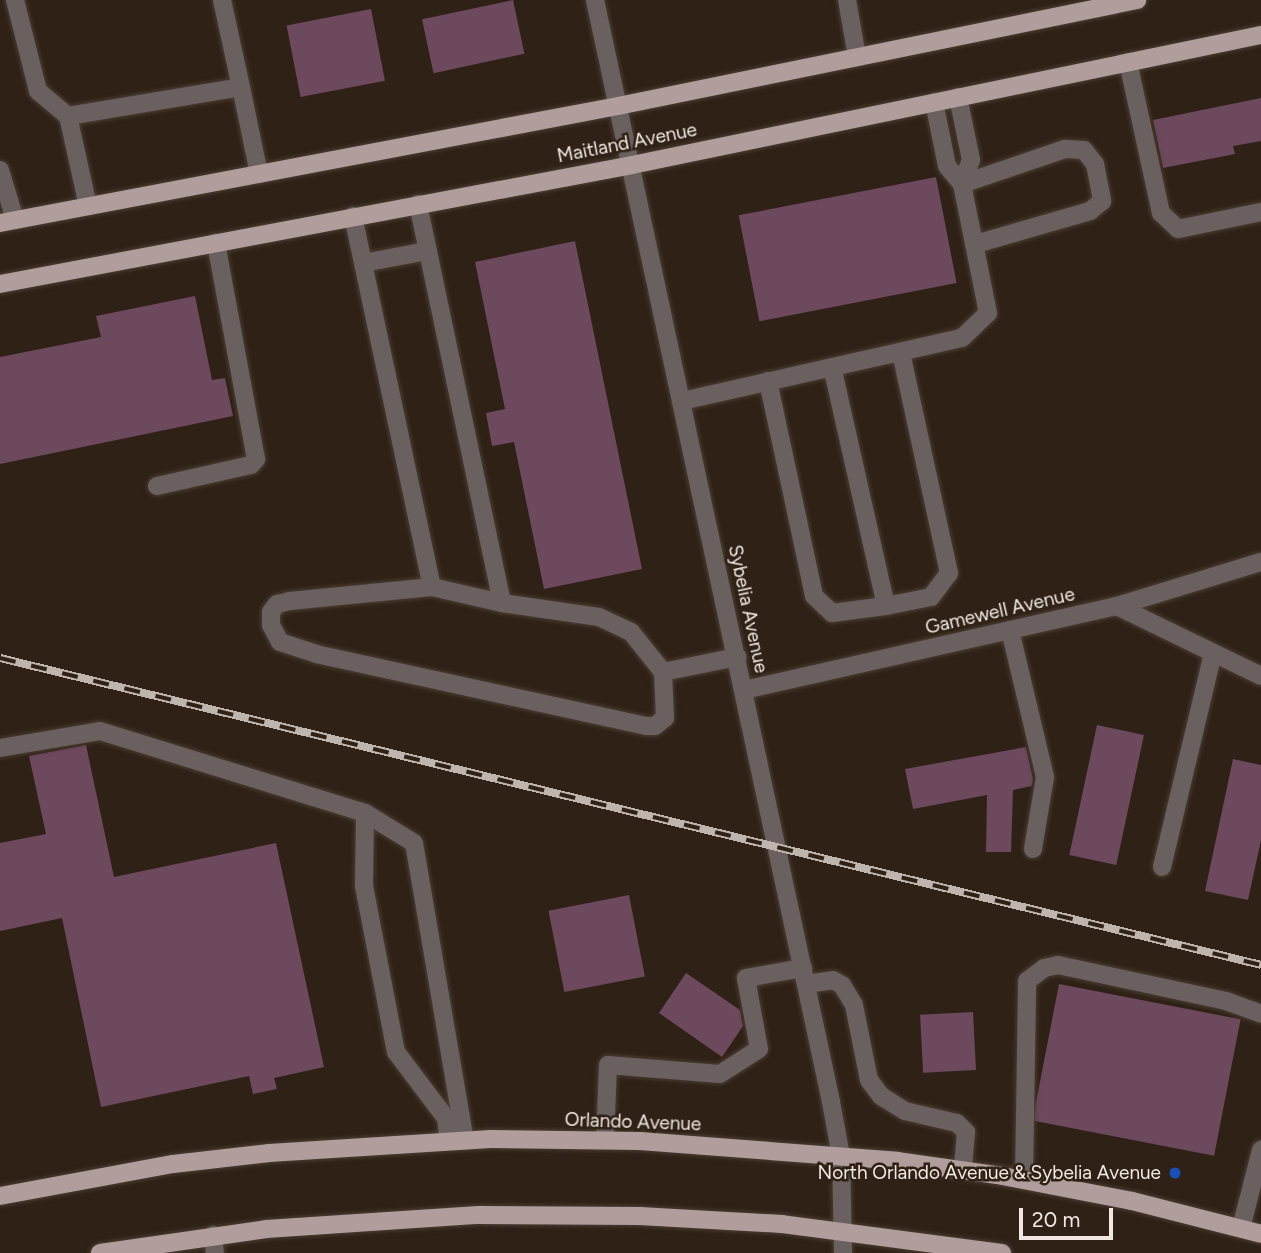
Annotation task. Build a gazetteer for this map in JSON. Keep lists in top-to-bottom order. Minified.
{"streets":{"main road":["Maitland Avenue","Orlando Avenue"],"street":["Sybelia Avenue","Gamewell Avenue"]},"crossings":[["Maitland Avenue","Sybelia Avenue"],["Sybelia Avenue","Gamewell Avenue"],["Sybelia Avenue","Orlando Avenue"]],"places":["North Orlando Avenue & Sybelia Avenue"],"scale_bar":"20 m"}
